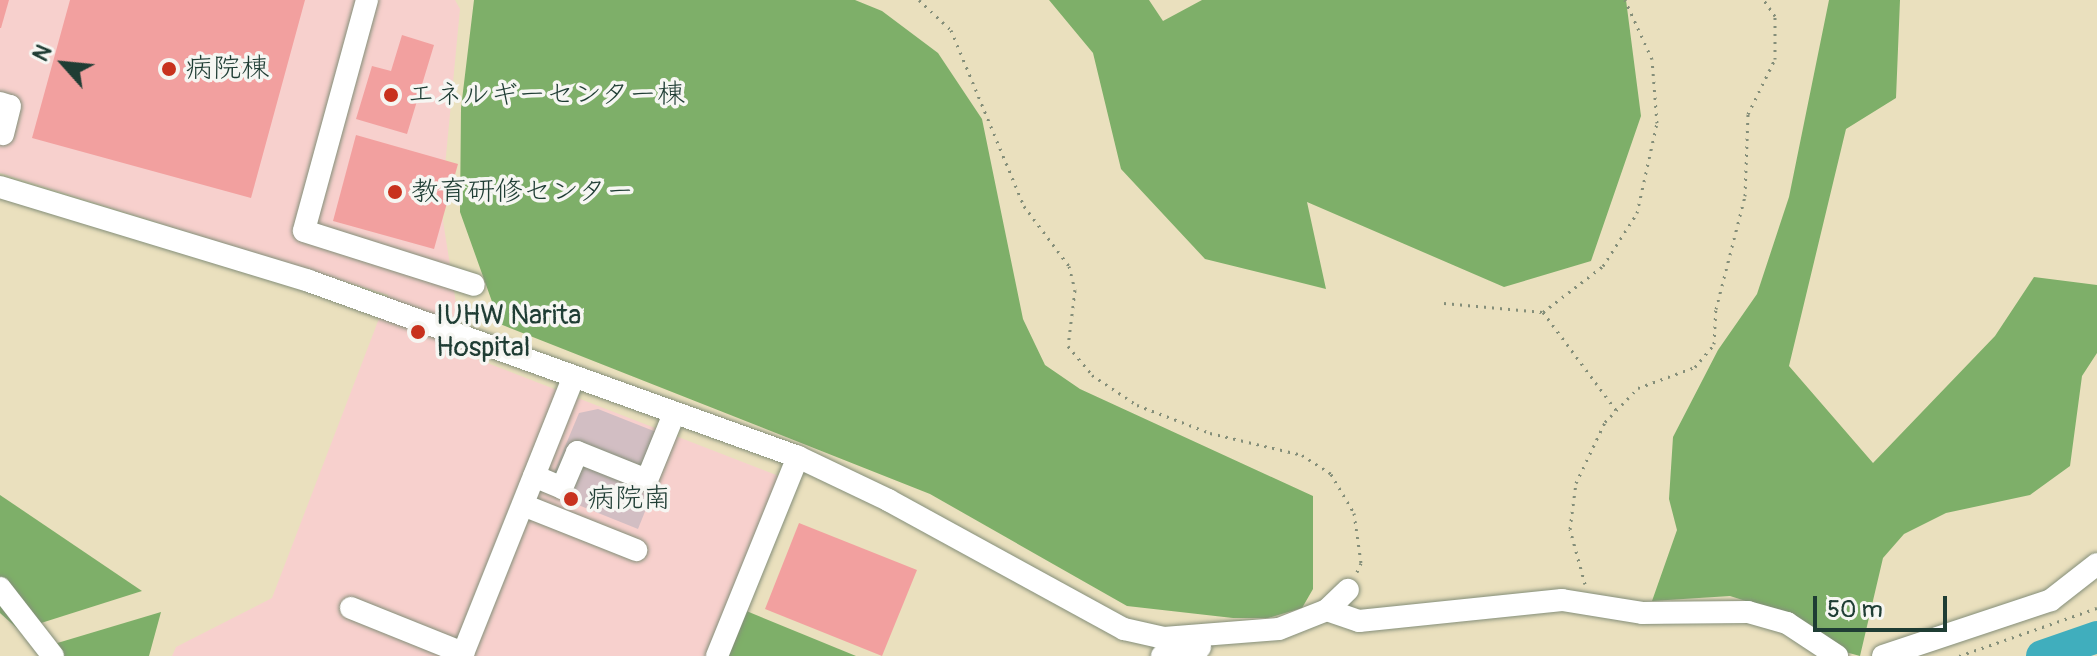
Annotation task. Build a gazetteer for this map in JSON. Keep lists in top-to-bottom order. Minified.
{"places":["病院棟","エネルギーセンター棟","教育研修センター","IUHW Narita Hospital","病院南"],"scale_bar":"50 m","north":"top left"}
